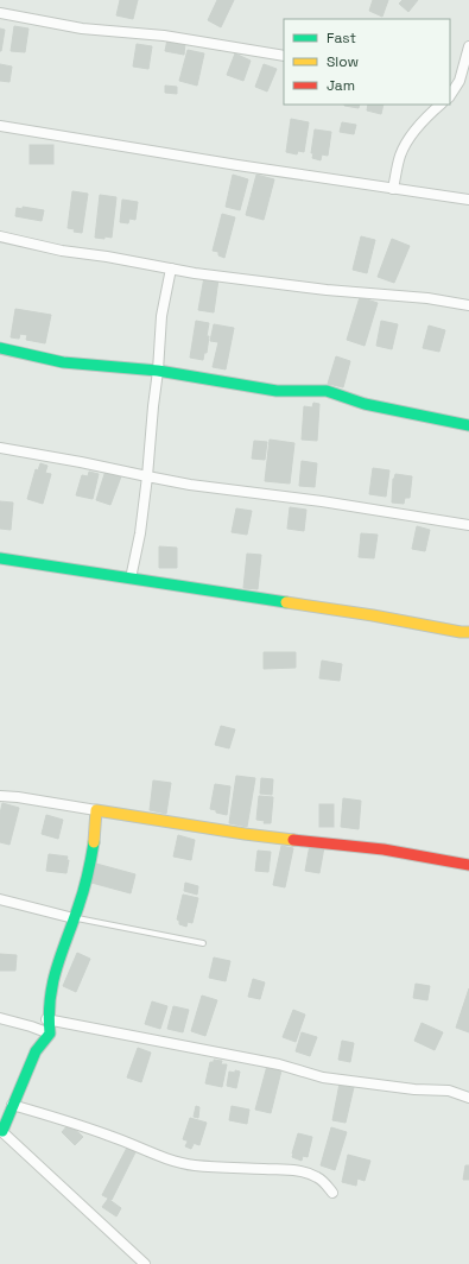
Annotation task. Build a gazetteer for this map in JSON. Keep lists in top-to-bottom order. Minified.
{"legend":["Fast","Slow","Jam"]}
